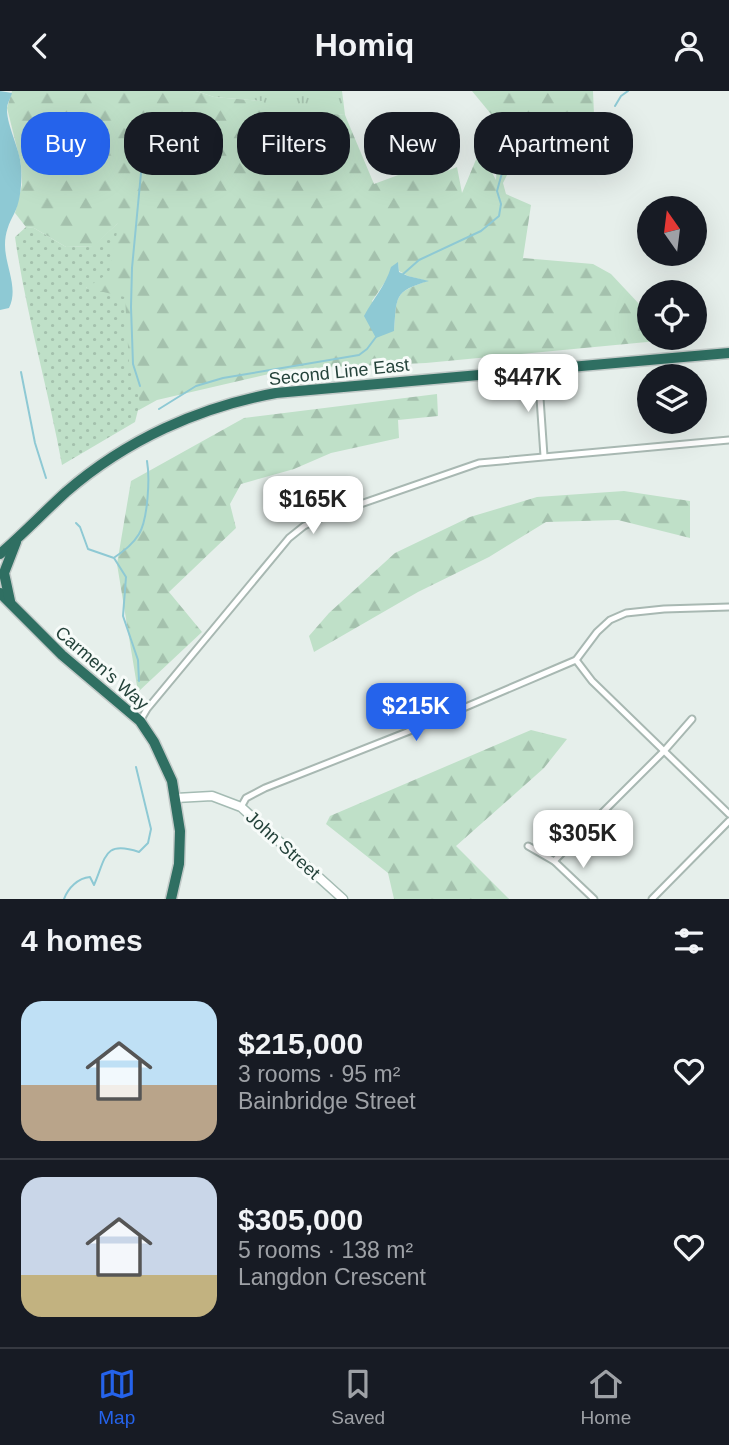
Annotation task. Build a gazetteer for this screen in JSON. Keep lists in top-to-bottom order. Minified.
{"streets":{"highway":["Second Line East","Carmen's Way"],"street":["John Street"]},"crossings":[["Carmen's Way","John Street"]],"north":"top","page":{"header":"Homiq","chip":["Buy","Rent","Filters","New","Apartment"],"price":["$447K","$165K","$215K","$305K"],"heading":"4 homes","list":[{"name":"$215,000","note":"3 rooms · 95 m² · Bainbridge Street"},{"name":"$305,000","note":"5 rooms · 138 m² · Langdon Crescent"}],"tabs":["Map","Saved","Home"]}}
